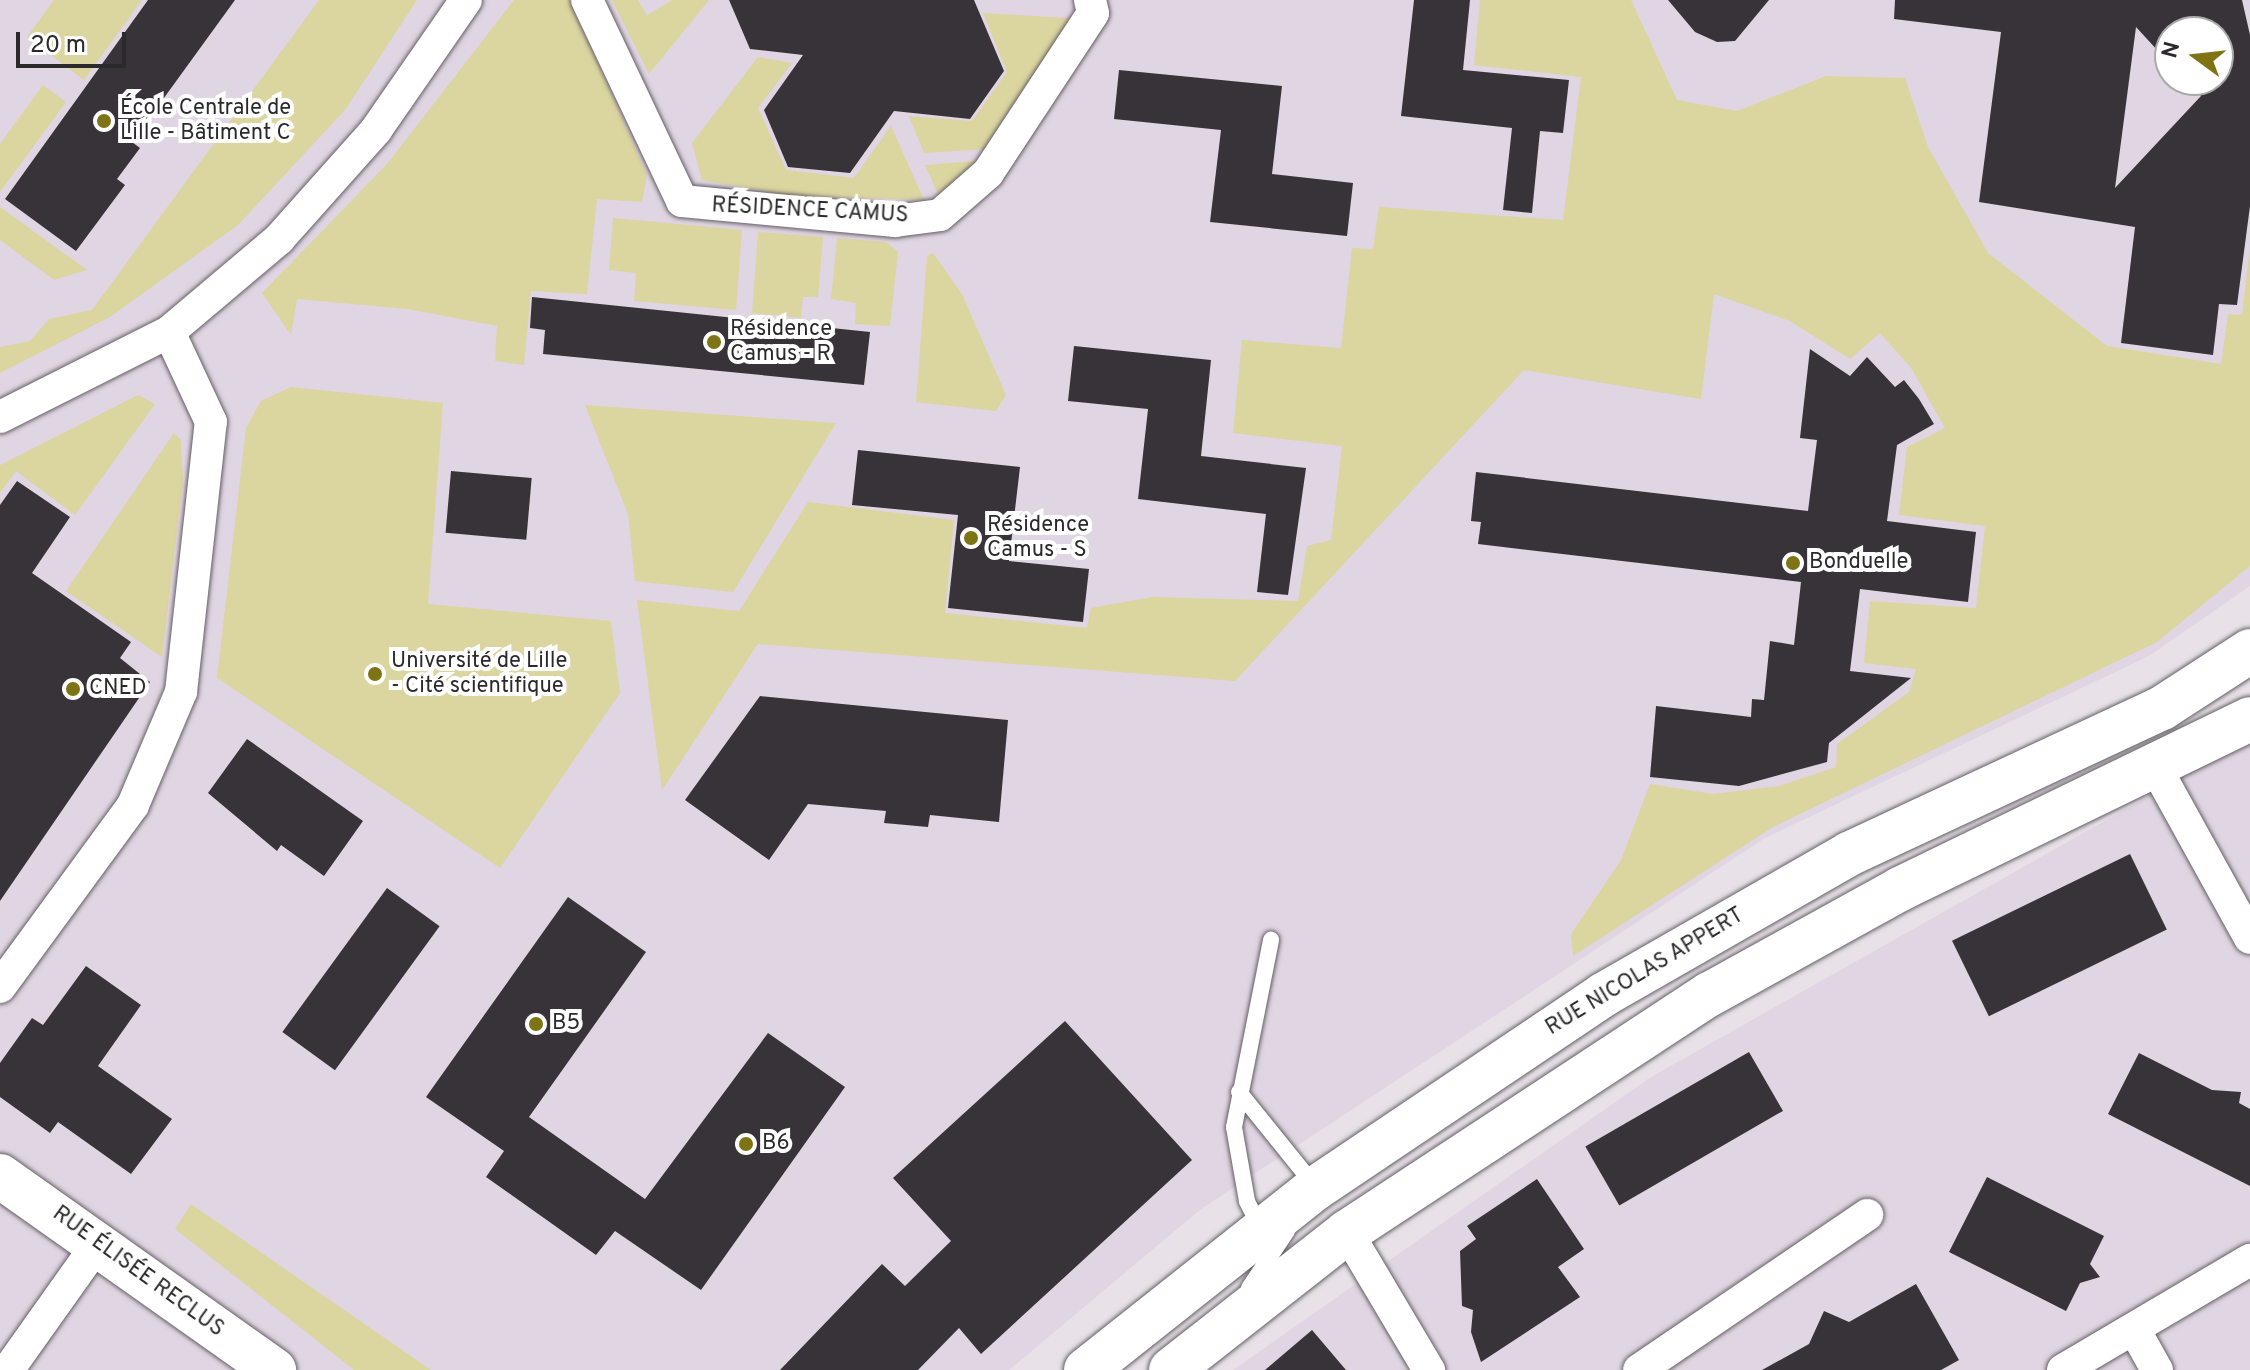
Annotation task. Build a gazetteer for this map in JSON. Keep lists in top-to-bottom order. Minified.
{"streets":{"main road":["RUE NICOLAS APPERT","RUE ÉLISÉE RECLUS"],"street":["RÉSIDENCE CAMUS"]},"places":["École Centrale de Lille - Bâtiment C","Résidence Camus - R","Résidence Camus - S","Bonduelle","Université de Lille ‐ Cité scientifique","CNED","B5","B6"],"scale_bar":"20 m","north":"left"}
